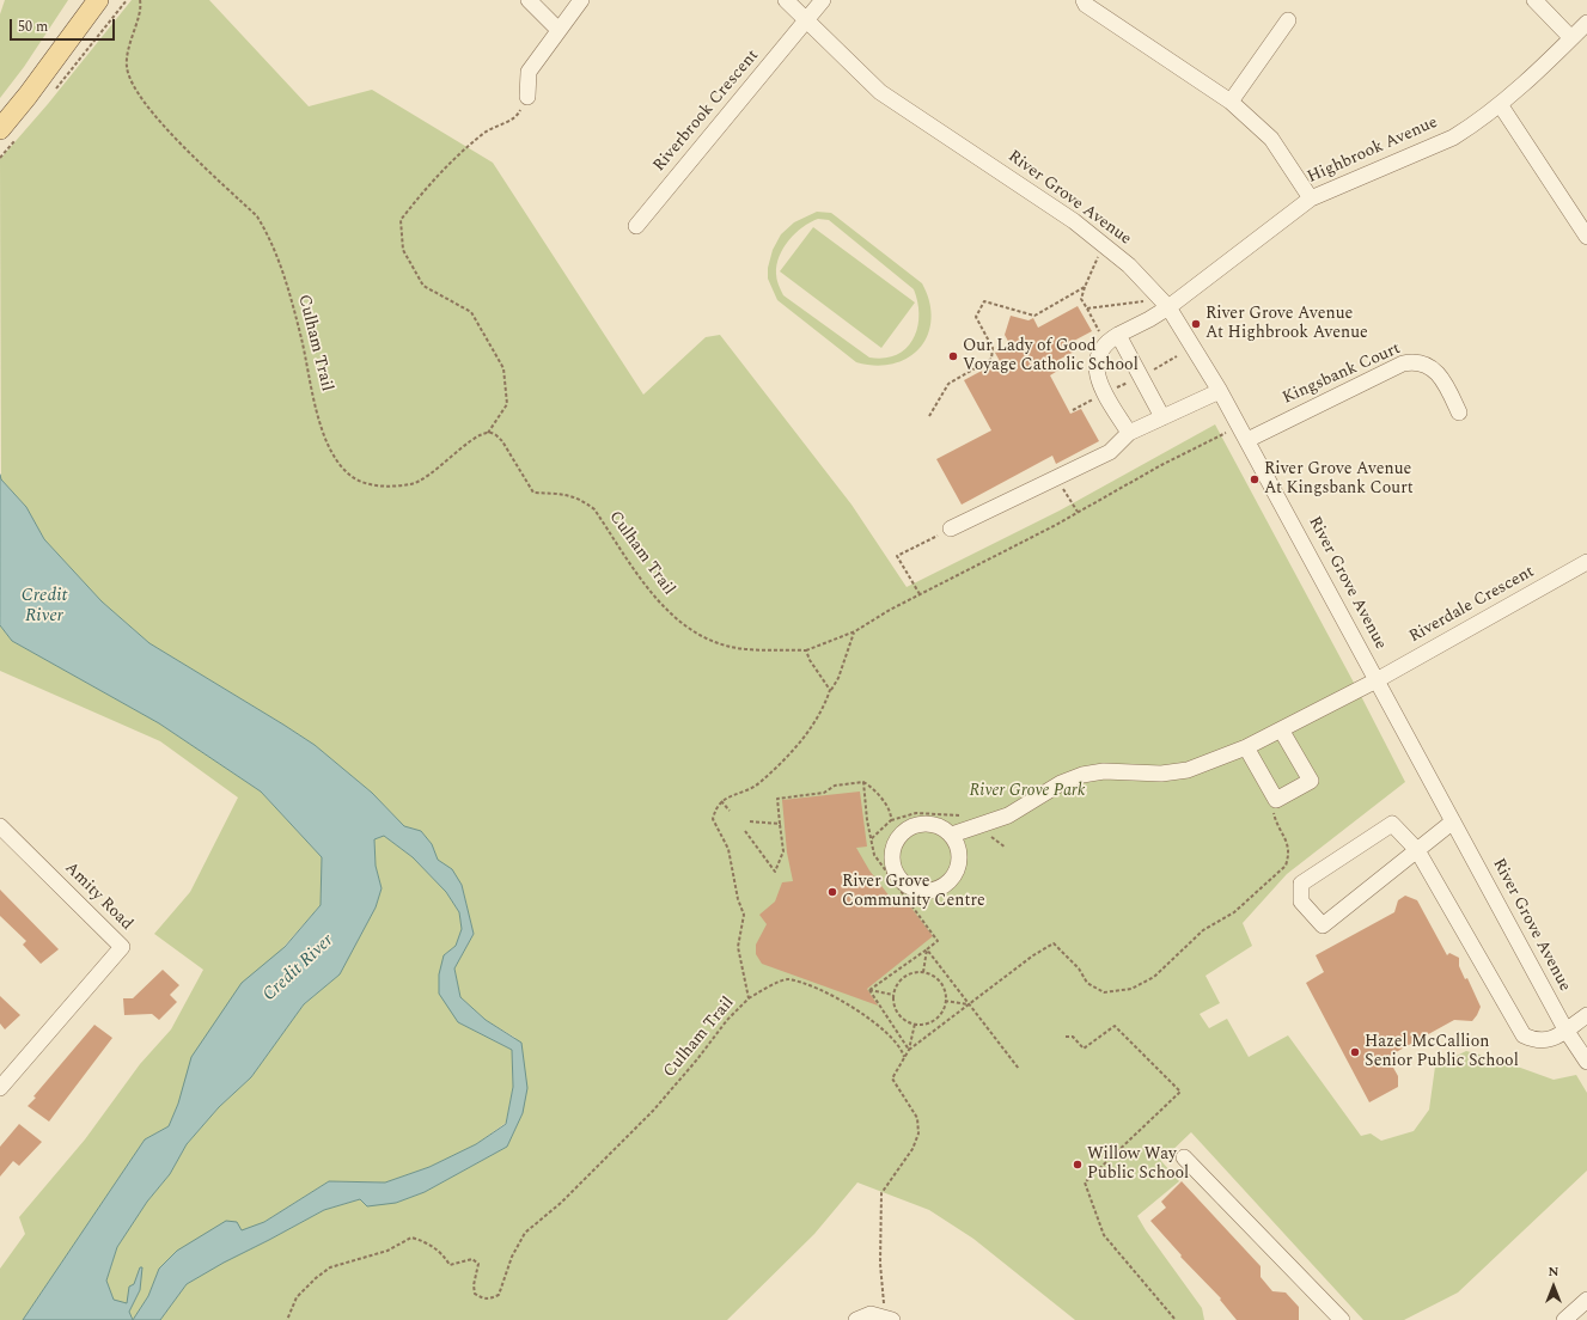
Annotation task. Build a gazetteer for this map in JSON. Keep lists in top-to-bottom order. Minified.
{"streets":{"street":["Riverbrook Crescent","Highbrook Avenue","River Grove Avenue","Kingsbank Court","Riverdale Crescent","Amity Road"],"path":["Culham Trail"]},"crossings":[["Riverbrook Crescent","River Grove Avenue"],["Highbrook Avenue","River Grove Avenue"],["River Grove Avenue","Kingsbank Court"],["River Grove Avenue","Riverdale Crescent"]],"water":["Credit River"],"parks":["River Grove Park"],"places":["River Grove Avenue At Highbrook Avenue","Our Lady of Good Voyage Catholic School","River Grove Avenue At Kingsbank Court","River Grove Community Centre","Hazel McCallion Senior Public School","Willow Way Public School"],"scale_bar":"50 m","north":"top"}
